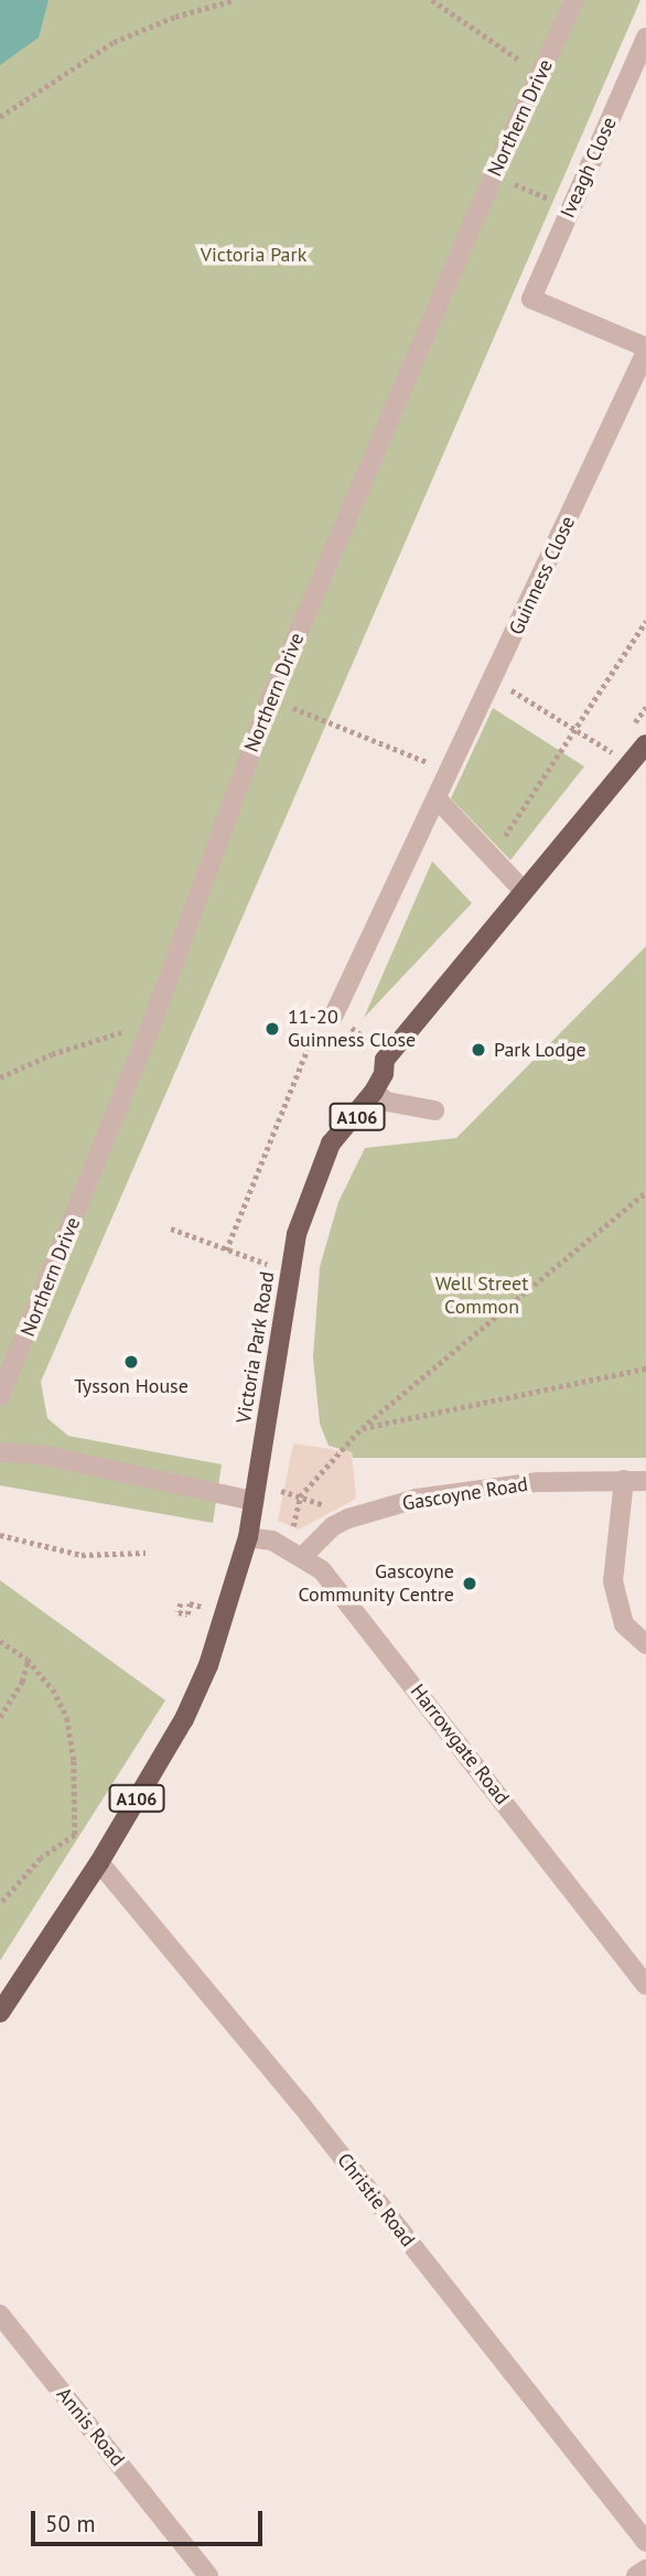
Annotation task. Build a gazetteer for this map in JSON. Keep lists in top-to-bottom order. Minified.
{"streets":{"main road":["A106","Victoria Park Road"],"street":["Northern Drive","Iveagh Close","Guinness Close","Gascoyne Road","Harrowgate Road","Christie Road","Annis Road"]},"crossings":[["Iveagh Close","Guinness Close"],["Victoria Park Road","Harrowgate Road"],["Victoria Park Road","Christie Road"],["Gascoyne Road","Harrowgate Road"]],"parks":["Victoria Park","Well Street Common"],"places":["11-20 Guinness Close","Park Lodge","Tysson House","Gascoyne Community Centre"],"scale_bar":"50 m"}
